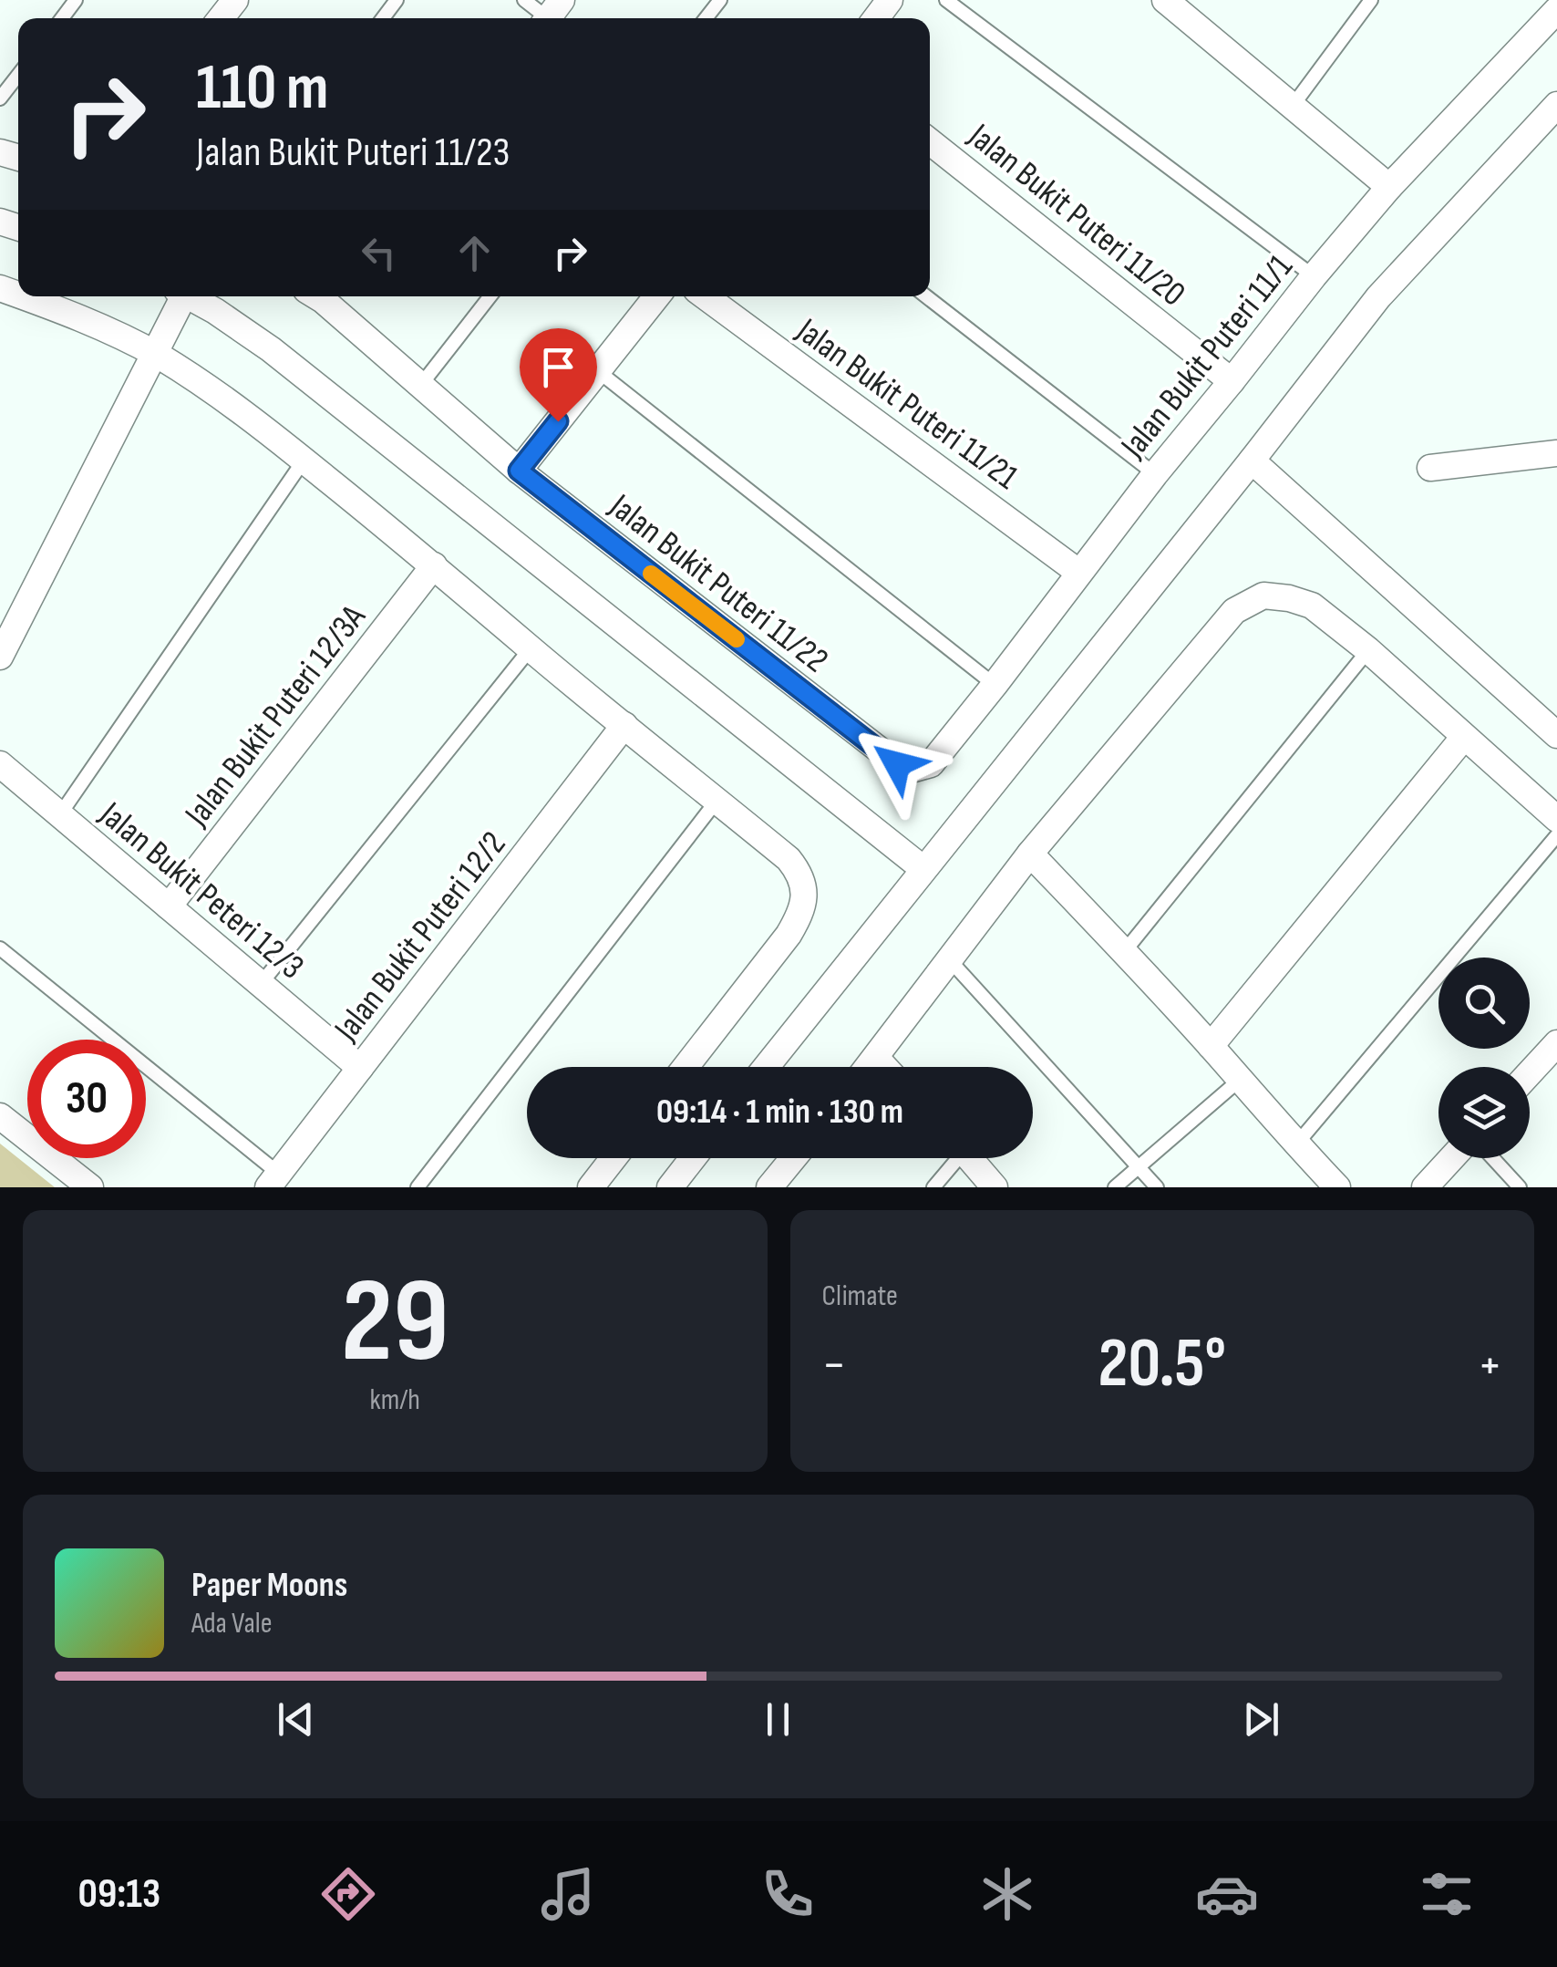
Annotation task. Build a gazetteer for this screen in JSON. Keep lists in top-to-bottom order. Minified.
{"streets":{"street":["Jalan Bukit Puteri 11/20","Jalan Bukit Puteri 11/1","Jalan Bukit Puteri 11/21","Jalan Bukit Puteri 11/22","Jalan Bukit Puteri 12/3A","Jalan Bukit Peteri 12/3","Jalan Bukit Puteri 12/2"]},"crossings":[["Jalan Bukit Puteri 11/20","Jalan Bukit Puteri 11/1"],["Jalan Bukit Puteri 11/1","Jalan Bukit Puteri 11/21"],["Jalan Bukit Puteri 11/1","Jalan Bukit Puteri 11/22"],["Jalan Bukit Puteri 12/3A","Jalan Bukit Peteri 12/3"],["Jalan Bukit Peteri 12/3","Jalan Bukit Puteri 12/2"]],"page":{"turn":["110 m","Jalan Bukit Puteri 11/23"],"limit":"30","trip":"09:14 · 1 min · 130 m","tile":[["29","km/h"],"Climate"],"heat":["−","20.5°","+"],"song":["Paper Moons","Ada Vale"],"tabs":"09:13"}}
